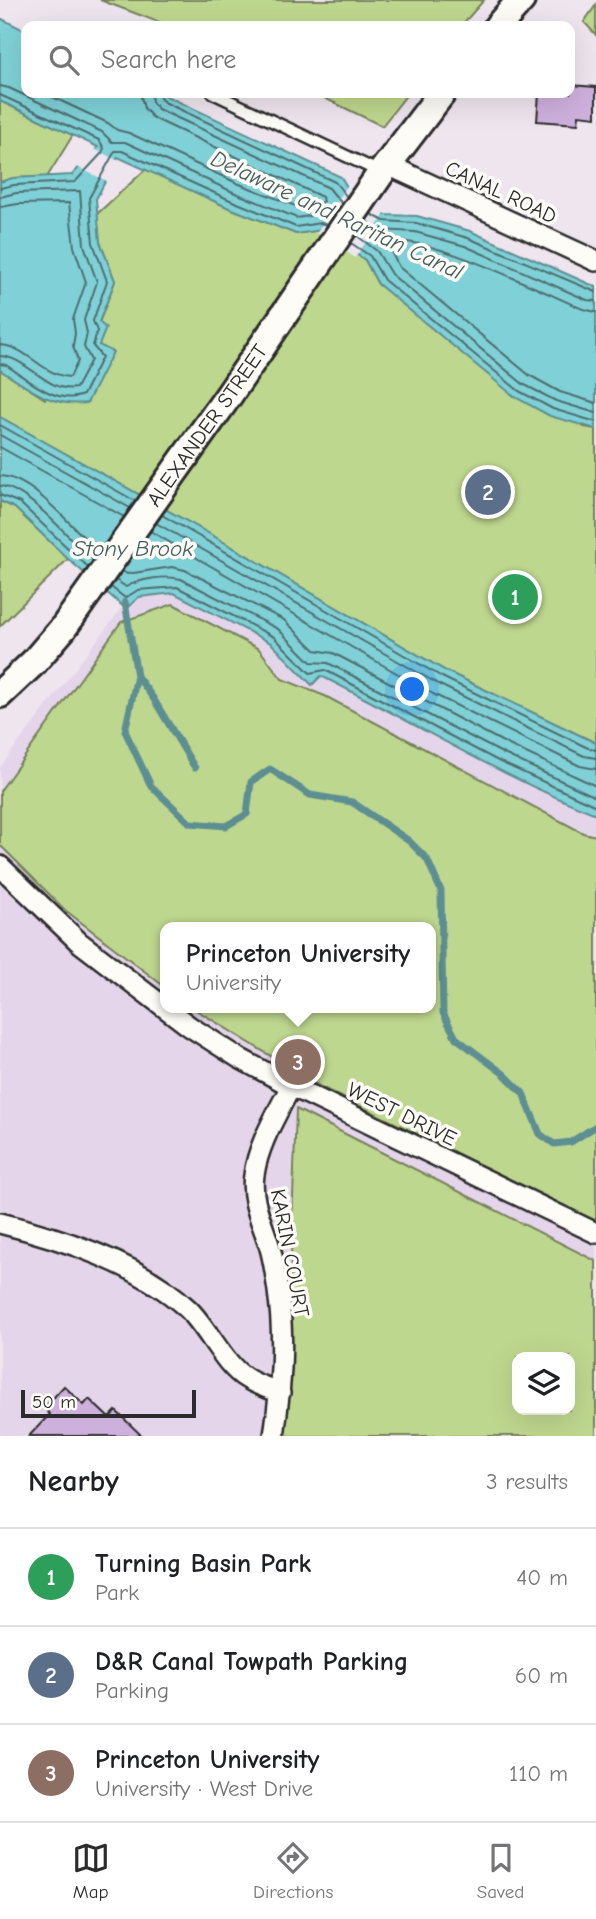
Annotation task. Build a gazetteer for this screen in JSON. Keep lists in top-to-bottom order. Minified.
{"streets":{"main road":["ALEXANDER STREET"],"street":["CANAL ROAD","WEST DRIVE","KARIN COURT"]},"crossings":[["CANAL ROAD","ALEXANDER STREET"],["WEST DRIVE","KARIN COURT"]],"water":["Delaware and Raritan Canal","Stony Brook"],"scale_bar":"50 m","page":{"search":"Search here","pins":["2","1","3"],"popup":["Princeton University","University"],"scale":"50 m","heading":["Nearby","3 results"],"list":[{"mark":"1","name":"Turning Basin Park","note":"Park","value":"40 m"},{"mark":"2","name":"D&R Canal Towpath Parking","note":"Parking","value":"60 m"},{"mark":"3","name":"Princeton University","note":"University · West Drive","value":"110 m"}],"nav":["Map","Directions","Saved"]}}
